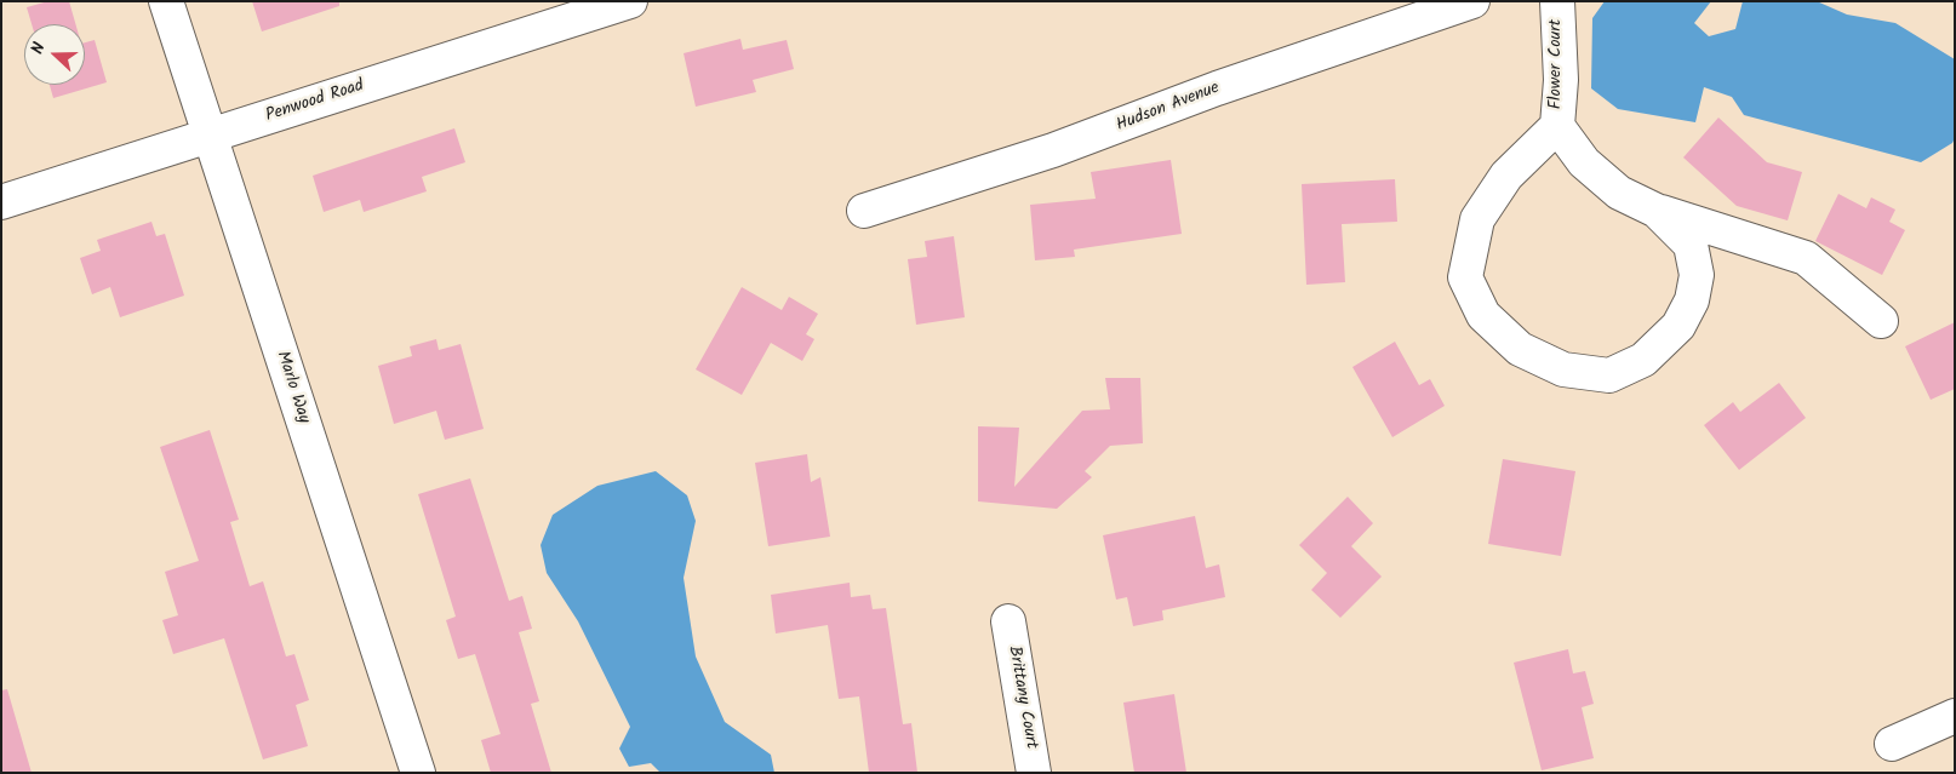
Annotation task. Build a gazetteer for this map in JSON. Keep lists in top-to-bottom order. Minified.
{"streets":{"street":["Flower Court","Penwood Road","Hudson Avenue","Marlo Way","Brittany Court"]},"crossings":[["Penwood Road","Marlo Way"]],"north":"left"}
